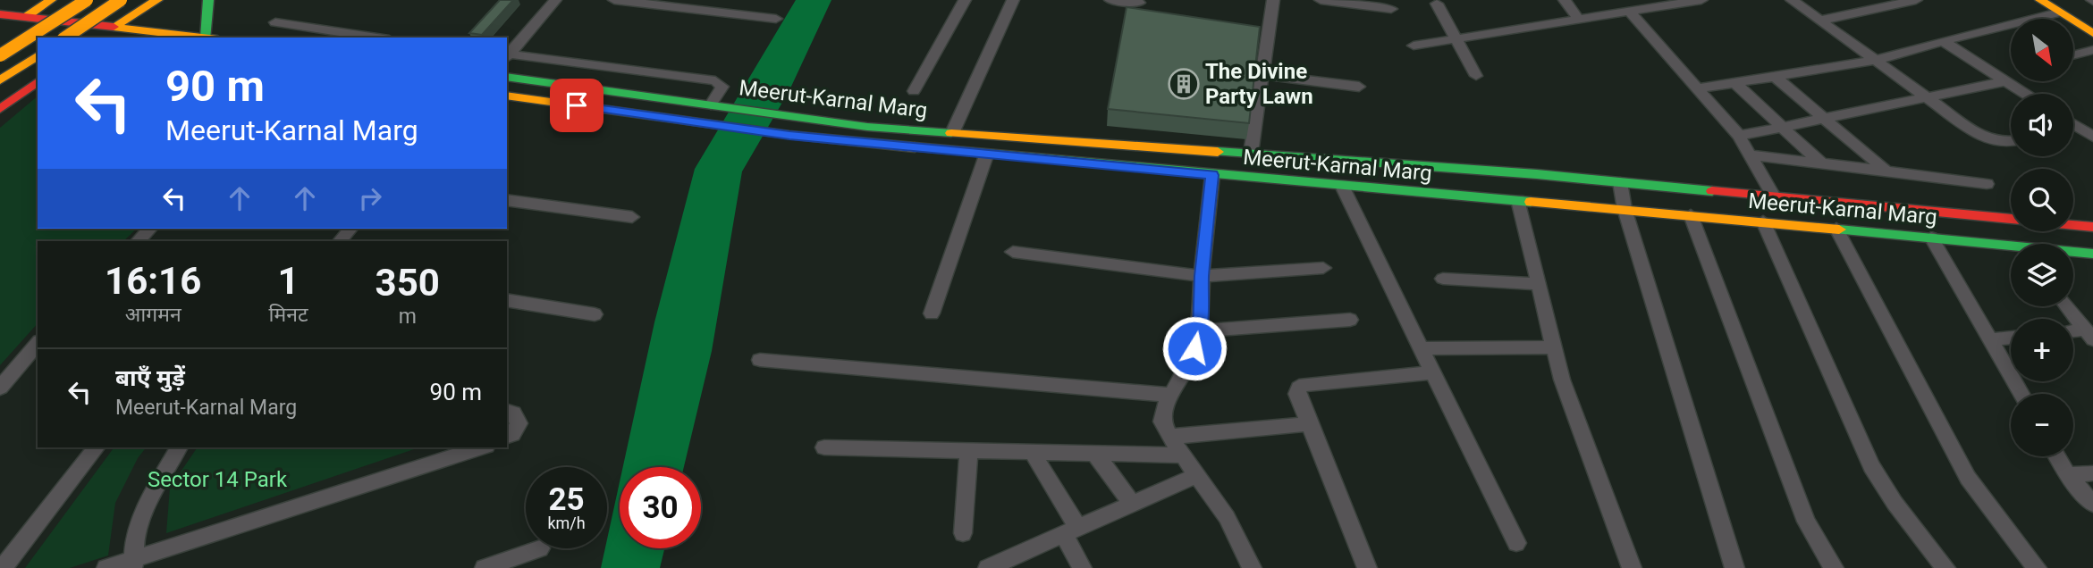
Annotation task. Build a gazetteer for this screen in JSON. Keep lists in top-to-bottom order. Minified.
{"streets":{"main road":["Meerut-Karnal Marg"]},"parks":["Sector 14 Park"],"places":{"building":["The Divine Party Lawn"]},"north":"bottom right","page":{"map_buttons":["+","−"],"turn":["90 m","Meerut-Karnal Marg"],"eta":["16:16","आगमन","1","मिनट","350","m"],"list":[{"name":"बाएँ मुड़ें","note":"Meerut-Karnal Marg","value":"90 m"}],"speed":"25 km/h","limit":"30"}}
